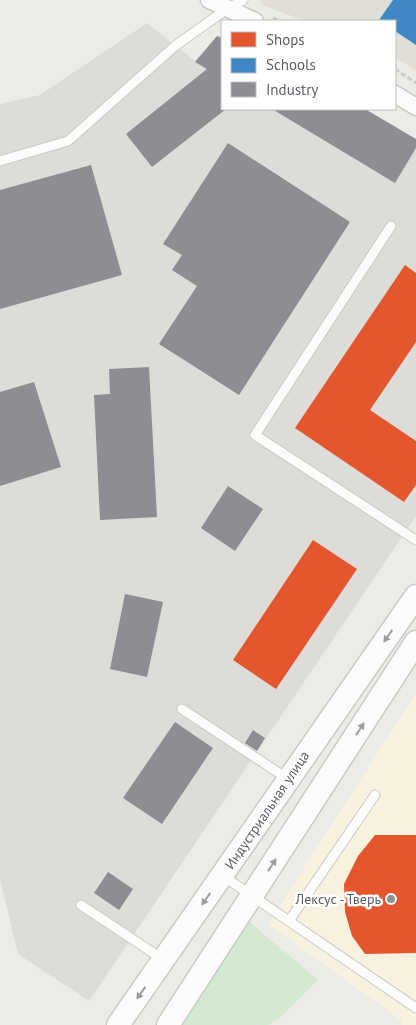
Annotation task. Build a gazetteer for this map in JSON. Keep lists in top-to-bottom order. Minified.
{"streets":{"street":["Индустриальная улица"]},"places":["Лексус - Тверь"],"legend":["Shops","Schools","Industry"]}
